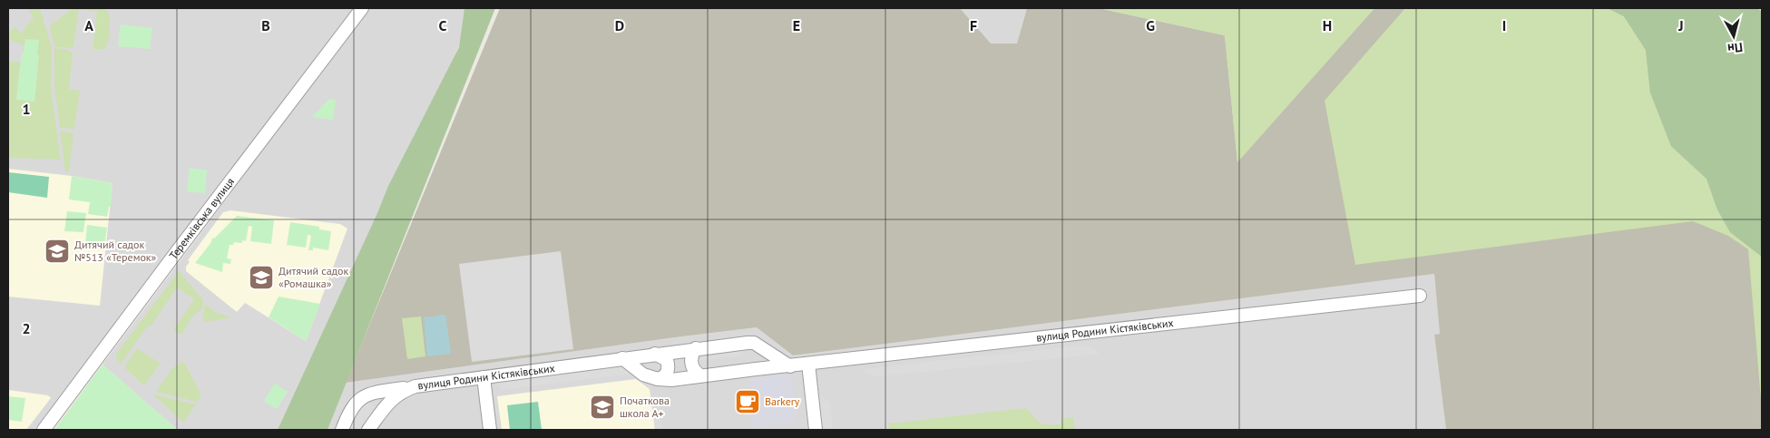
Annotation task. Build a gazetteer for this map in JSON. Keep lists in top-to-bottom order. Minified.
{"streets":{"street":["Теремківська вулиця","вулиця Родини Кістяківських"]},"places":{"school or university":["Дитячий садок №513 «Теремок»","Дитячий садок «Ромашка»","Початкова школа А+"],"cafe":["Barkery"]},"north":"bottom","grid":{"columns":["A","B","C","D","E","F","G","H","I","J"],"rows":["1","2"]}}
